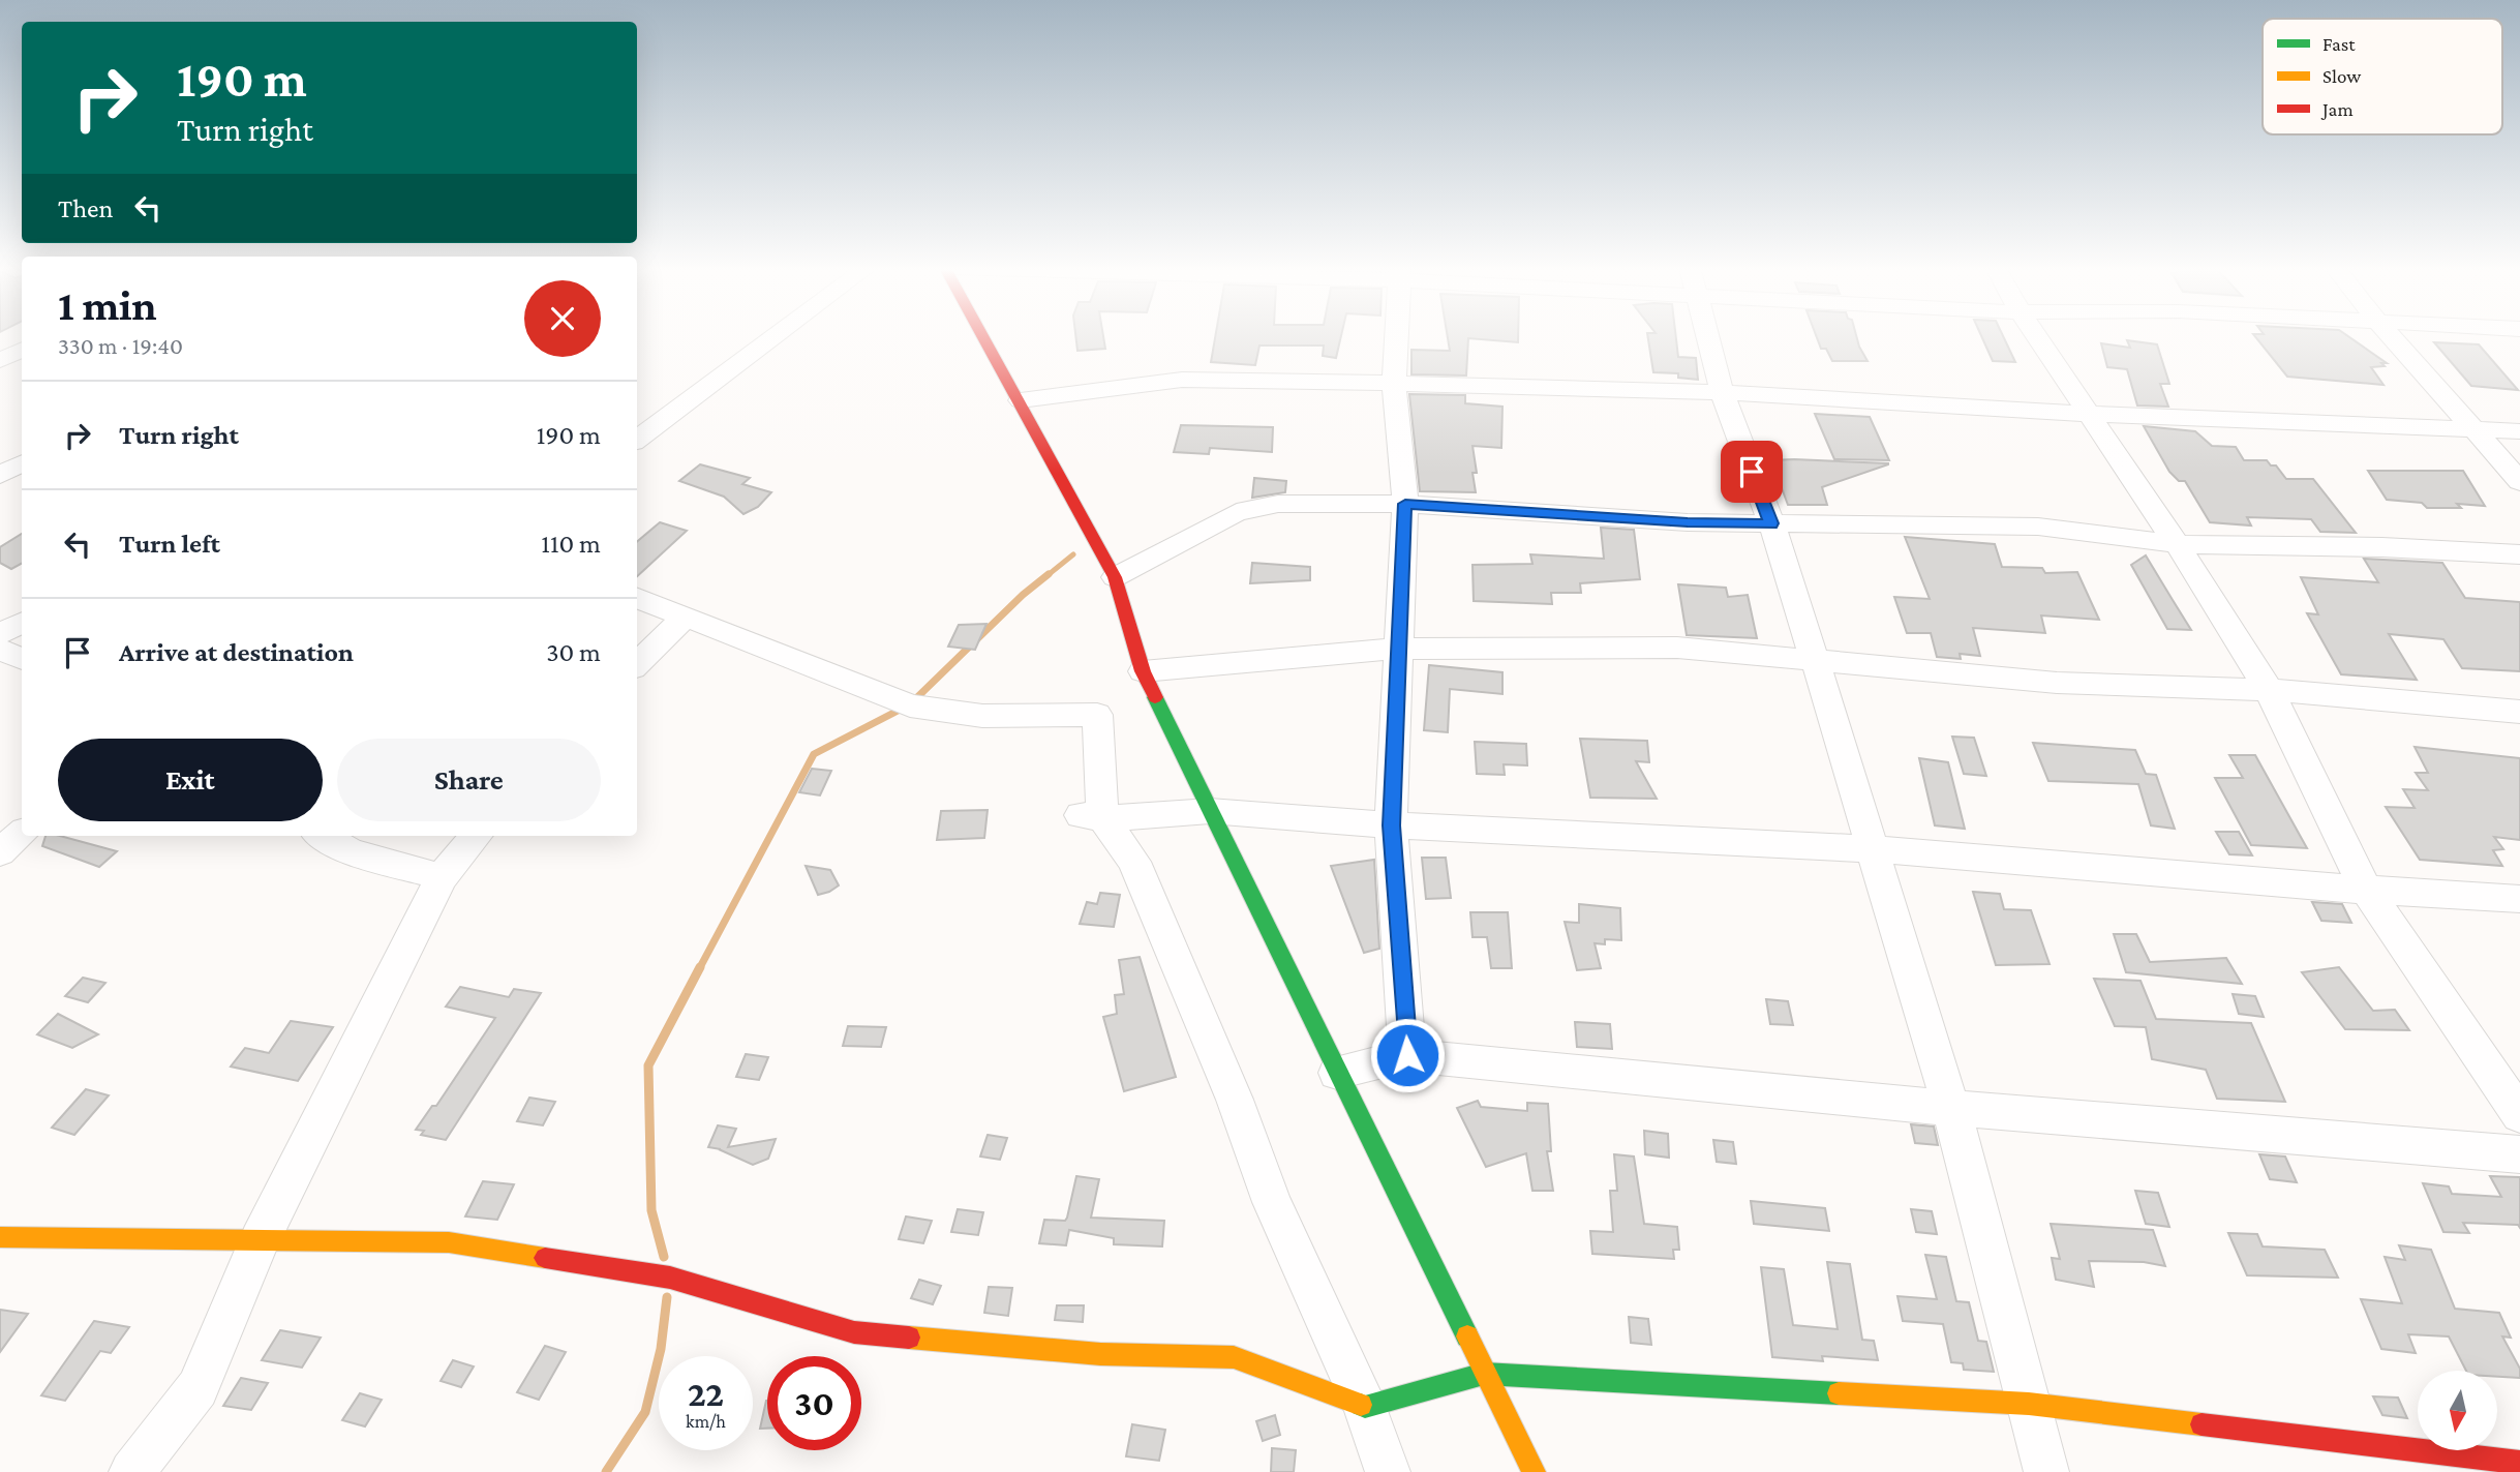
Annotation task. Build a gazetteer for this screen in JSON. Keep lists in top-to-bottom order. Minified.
{"legend":["Fast","Slow","Jam"],"north":"bottom","page":{"turn":["190 m","Turn right"],"then":"Then","heading":["1 min","330 m · 19:40"],"list":[{"name":"Turn right","value":"190 m"},{"name":"Turn left","value":"110 m"},{"name":"Arrive at destination","value":"30 m"}],"buttons":["Exit","Share"],"speed":"22 km/h","limit":"30"}}
